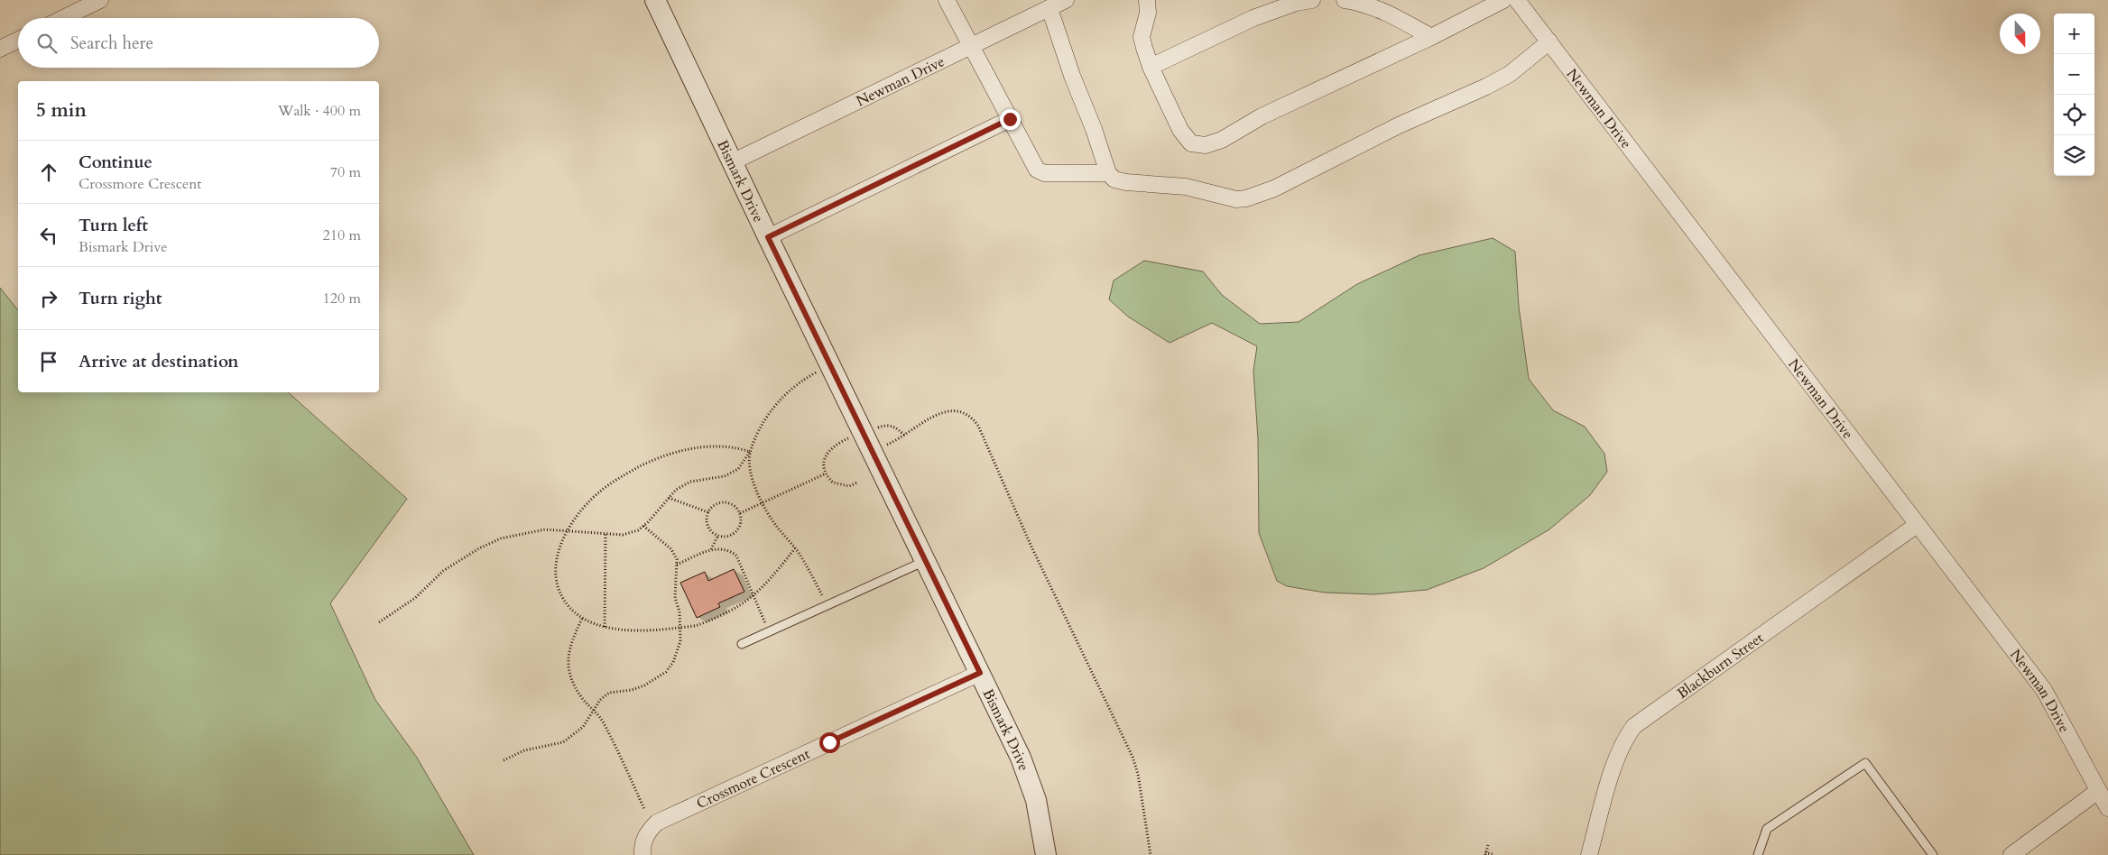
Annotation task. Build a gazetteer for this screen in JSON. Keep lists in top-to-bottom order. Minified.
{"streets":{"street":["Newman Drive","Bismark Drive","Blackburn Street","Crossmore Crescent"]},"crossings":[["Newman Drive","Bismark Drive"],["Newman Drive","Blackburn Street"],["Bismark Drive","Crossmore Crescent"]],"north":"bottom","page":{"map_buttons":["+","−"],"search":"Search here","heading":["5 min","Walk · 400 m"],"list":[["Continue","Crossmore Crescent","70 m"],["Turn left","Bismark Drive","210 m"],["Turn right","120 m"],"Arrive at destination"]}}
